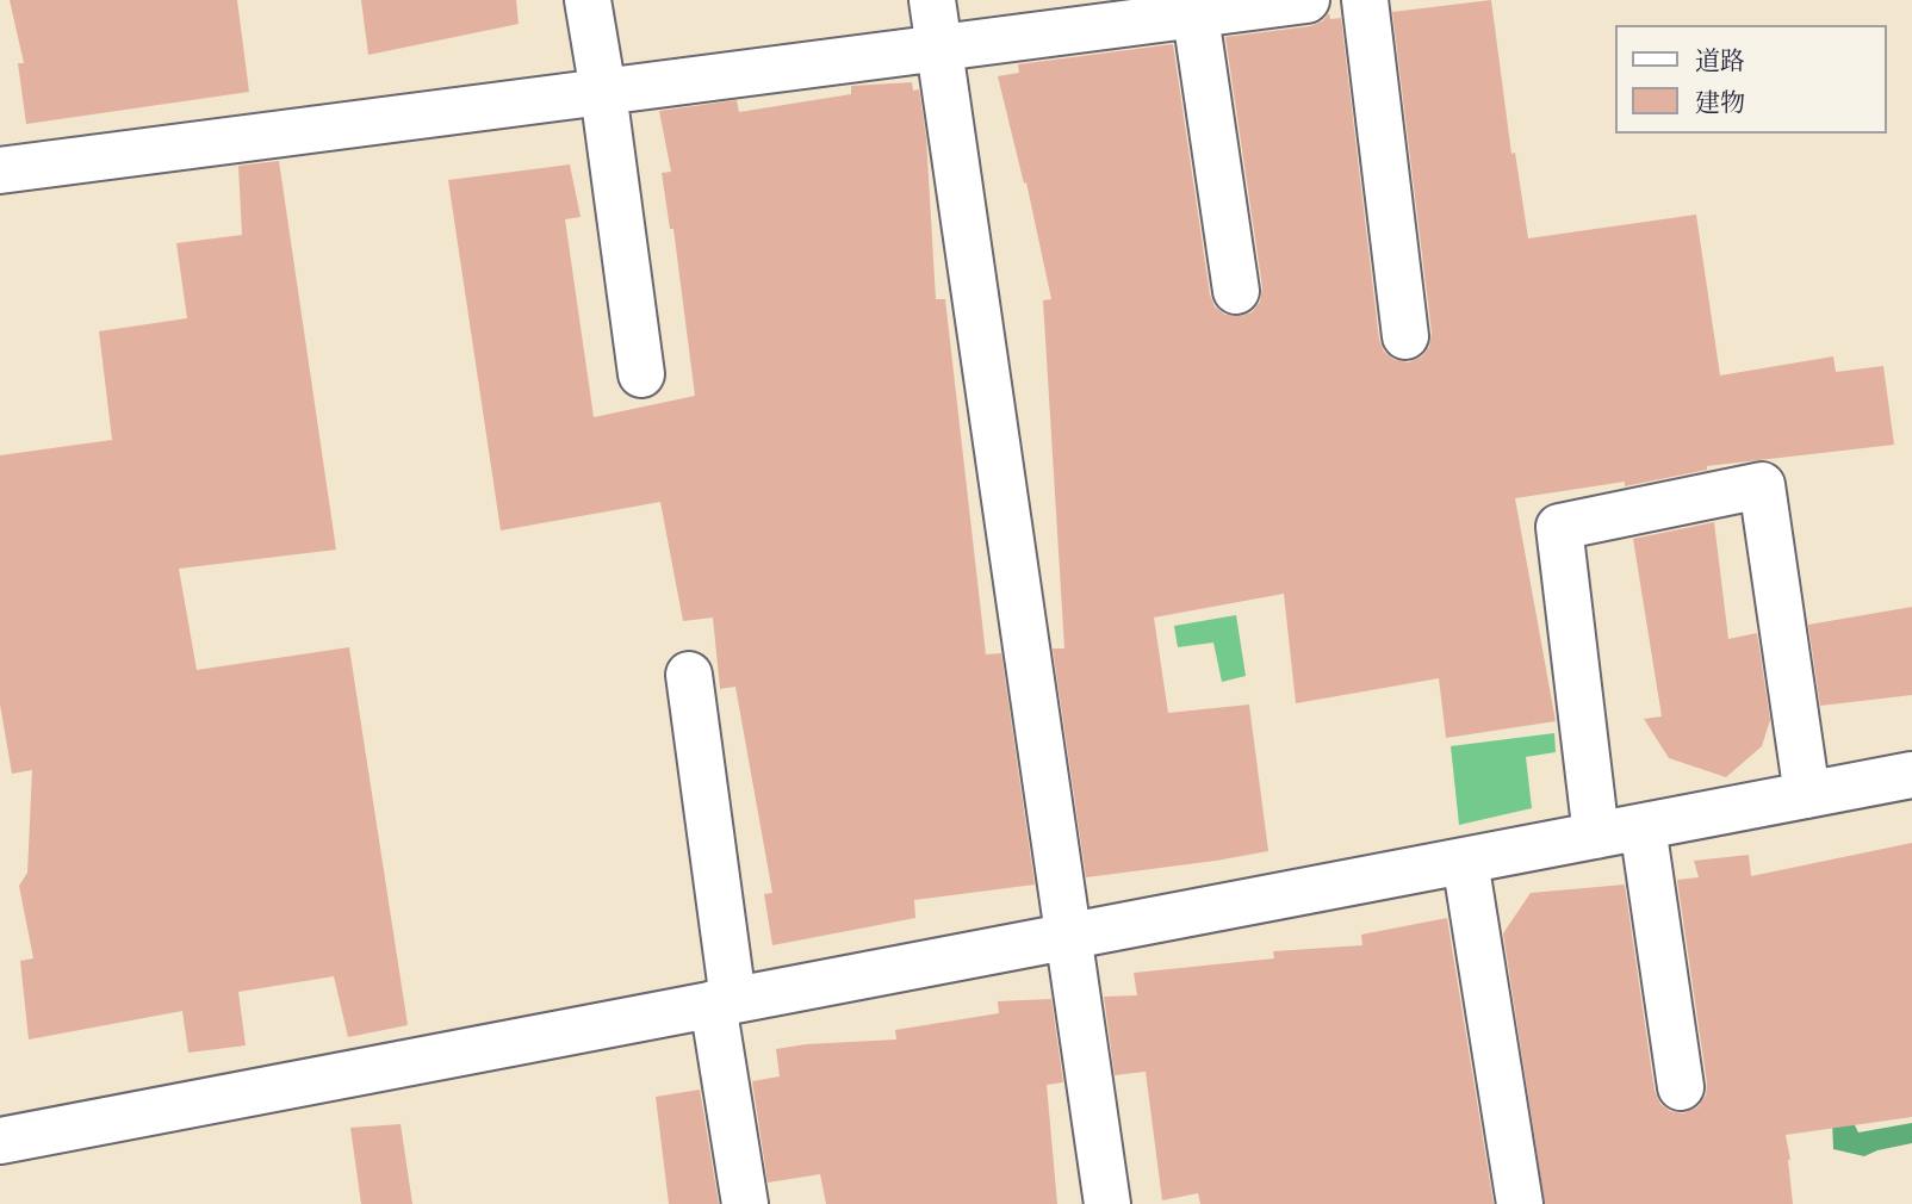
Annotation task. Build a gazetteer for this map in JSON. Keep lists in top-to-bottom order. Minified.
{"legend":["道路","建物"]}
